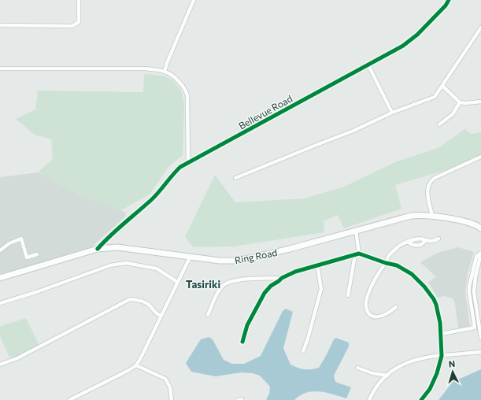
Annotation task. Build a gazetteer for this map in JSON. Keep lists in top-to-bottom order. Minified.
{"streets":{"main road":["Ring Road"],"street":["Bellevue Road"]},"crossings":[["Bellevue Road","Ring Road"]],"districts":["Tasiriki"],"north":"top"}
